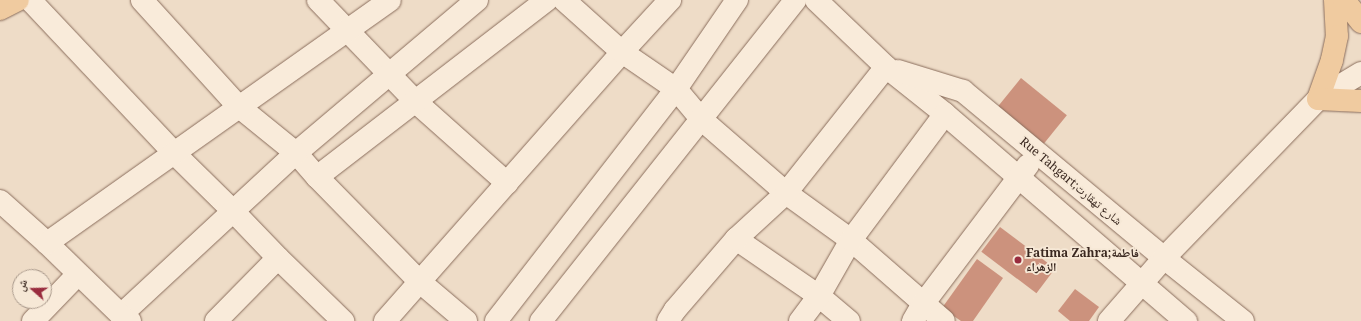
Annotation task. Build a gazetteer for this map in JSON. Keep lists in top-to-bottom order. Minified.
{"streets":{"street":["Rue Tahgart;شارع تهقارت"]},"places":["Fatima Zahra;فاطمة الزهراء"],"north":"left"}
